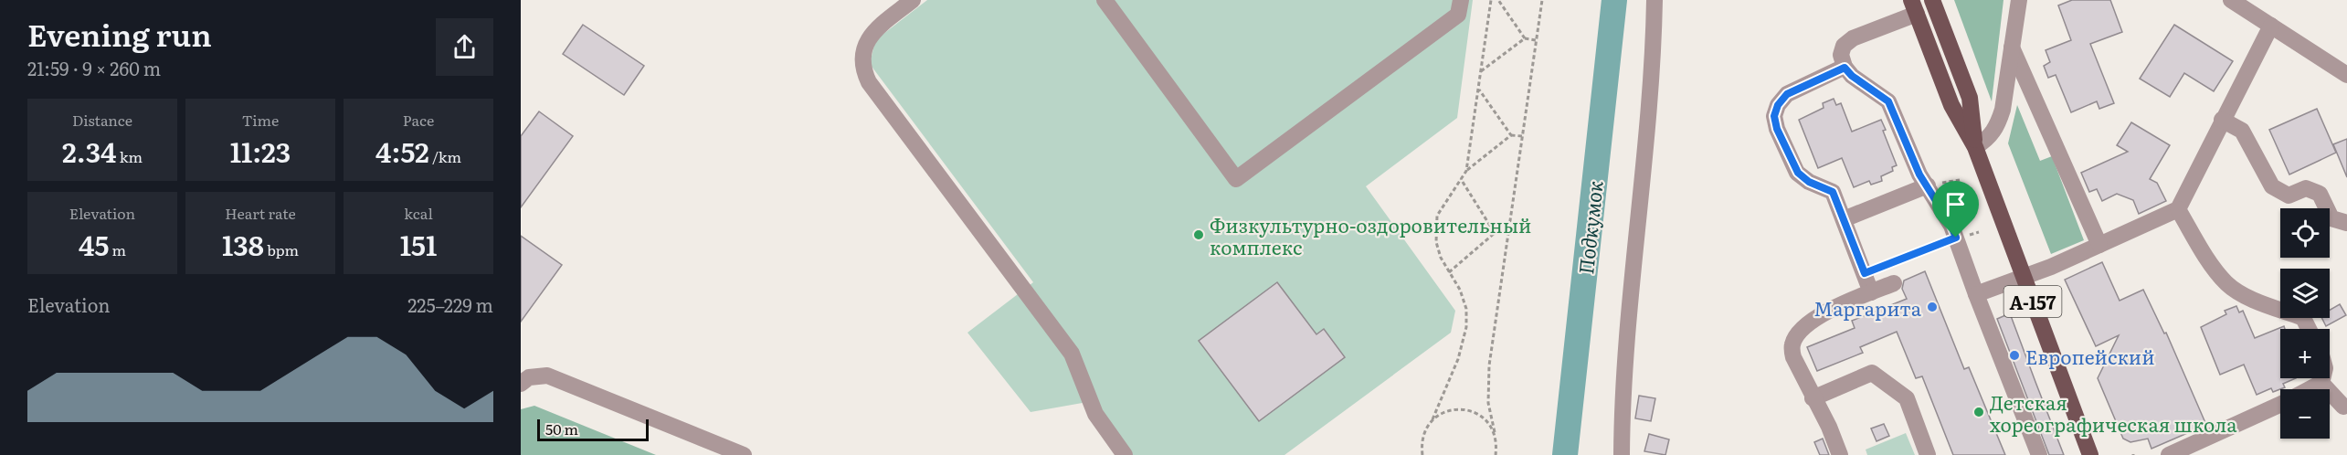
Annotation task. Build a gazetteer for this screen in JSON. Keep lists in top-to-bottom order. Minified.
{"streets":{"main road":["А-157"]},"water":["Подкумок"],"places":["Физкультурно-оздоровительный комплекс","Маргарита","Европейский","Детская хореографическая школа"],"scale_bar":"50 m","page":{"heading":["Evening run","21:59 · 9 × 260 m"],"stats":[["Distance","2.34 km"],["Time","11:23"],["Pace","4:52 /km"],["Elevation","45 m"],["Heart rate","138 bpm"],["kcal","151"]],"map_buttons":["+","−"],"chart":["Elevation","225–229 m"],"scale":"50 m"}}
